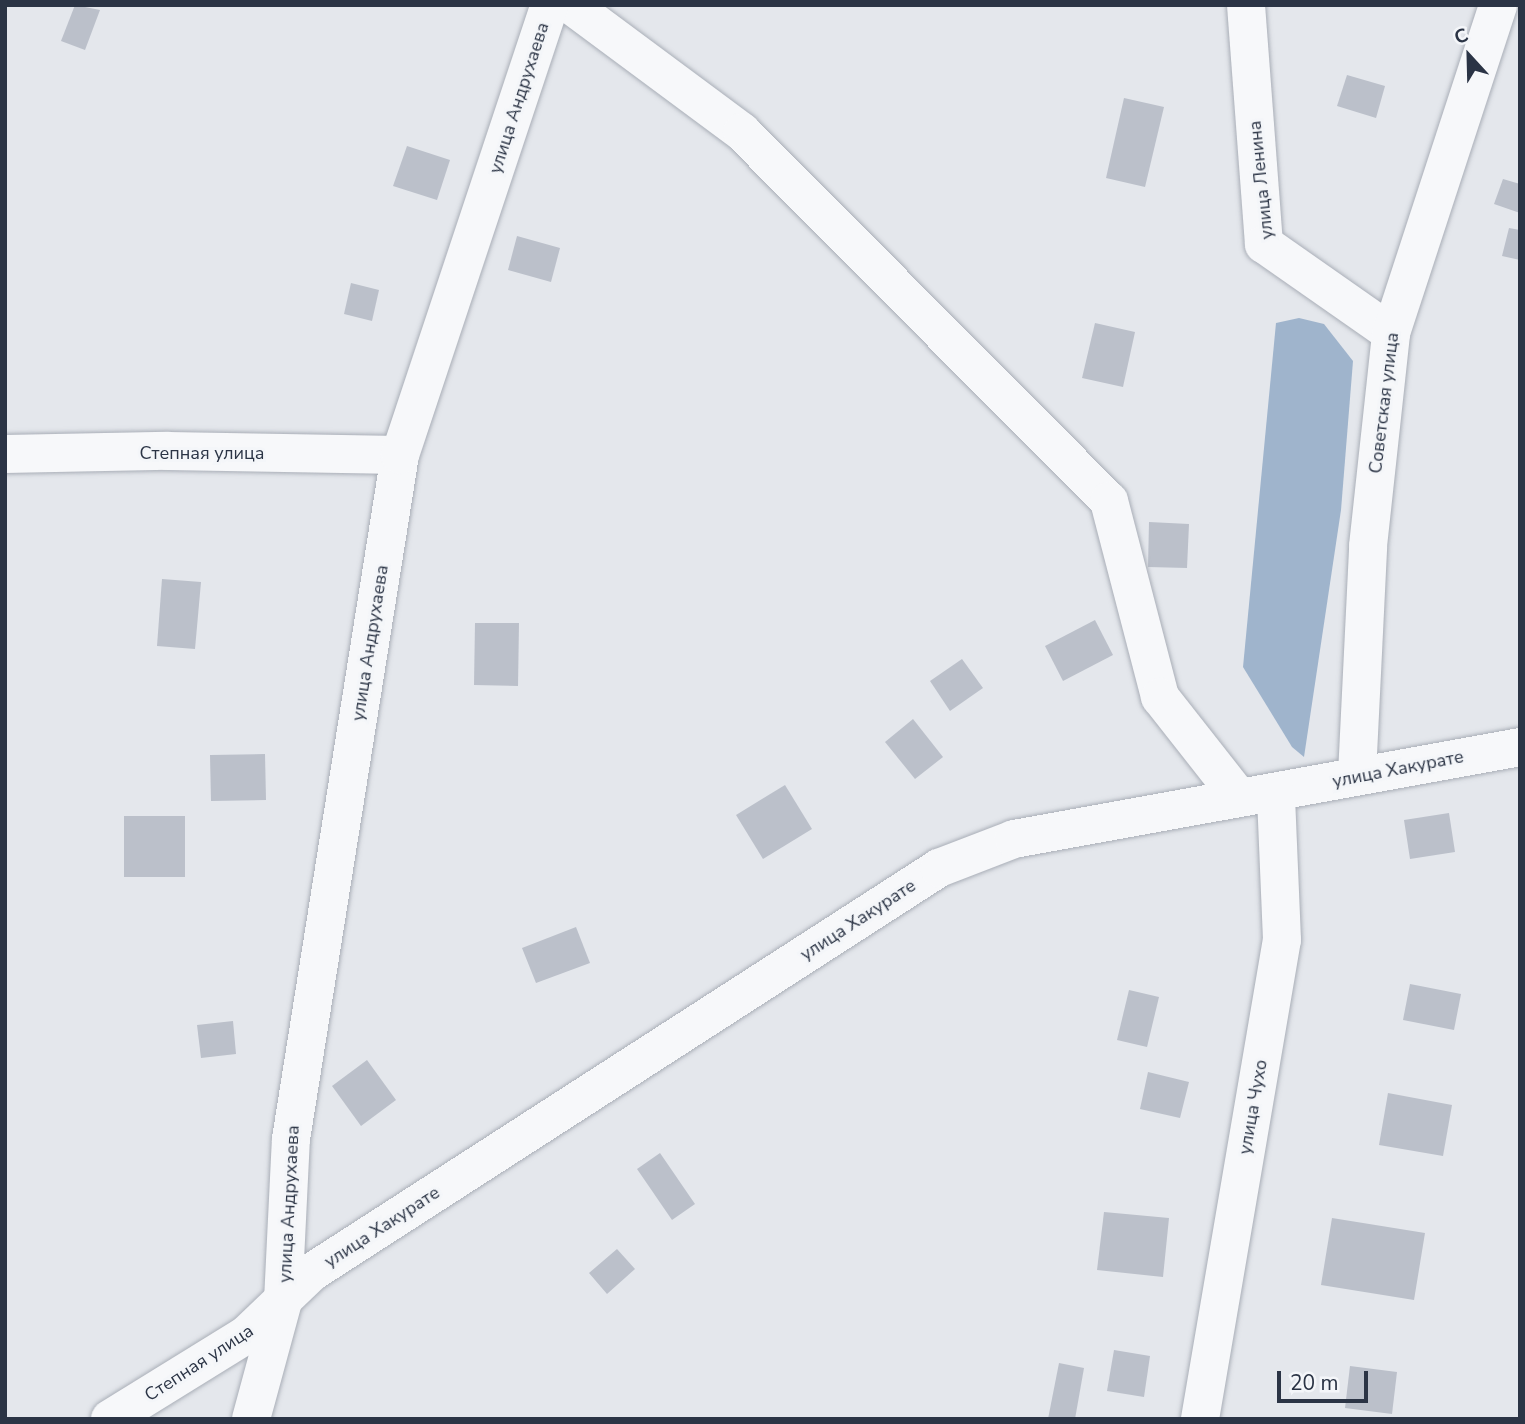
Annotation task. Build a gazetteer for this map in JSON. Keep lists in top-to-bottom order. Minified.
{"streets":{"street":["улица Андрухаева","улица Ленина","Советская улица","Степная улица","улица Хакурате","улица Чухо"]},"crossings":[["улица Андрухаева","Степная улица"],["улица Андрухаева","улица Хакурате"],["улица Ленина","Советская улица"],["Советская улица","улица Хакурате"],["Степная улица","улица Хакурате"],["улица Хакурате","улица Чухо"]],"scale_bar":"20 m","north":"top"}
